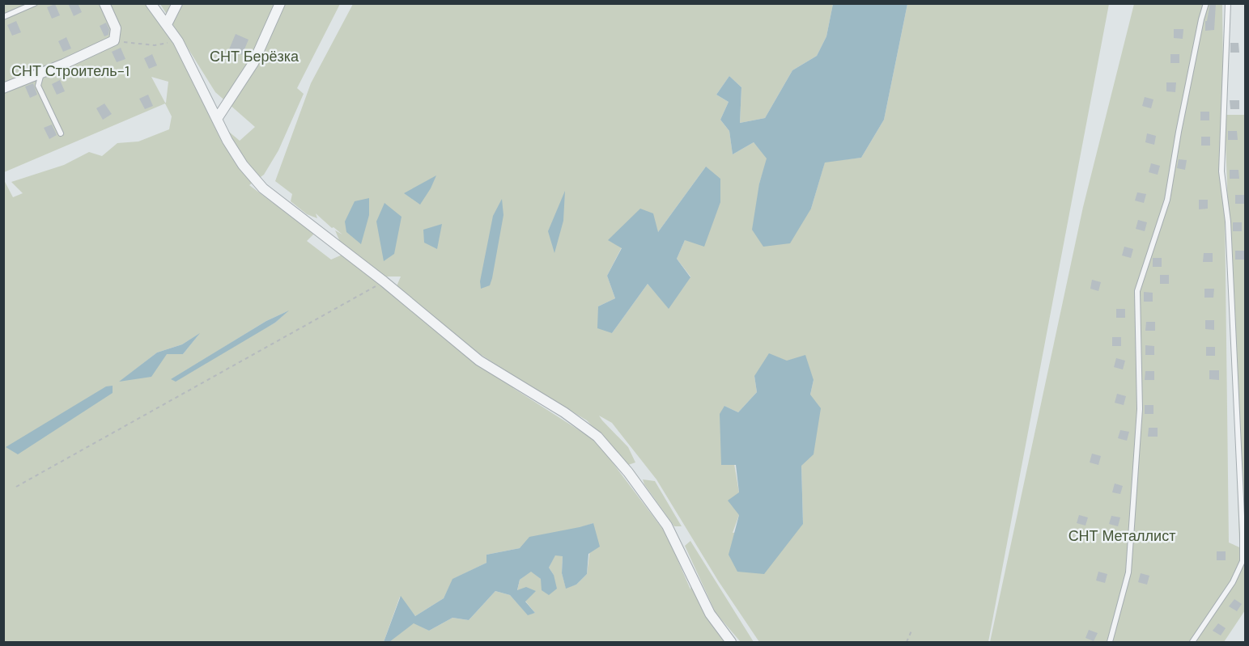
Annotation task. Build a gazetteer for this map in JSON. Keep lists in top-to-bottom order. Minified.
{"parks":["СНТ Берёзка","СНТ Строитель-1","СНТ Металлист"]}
